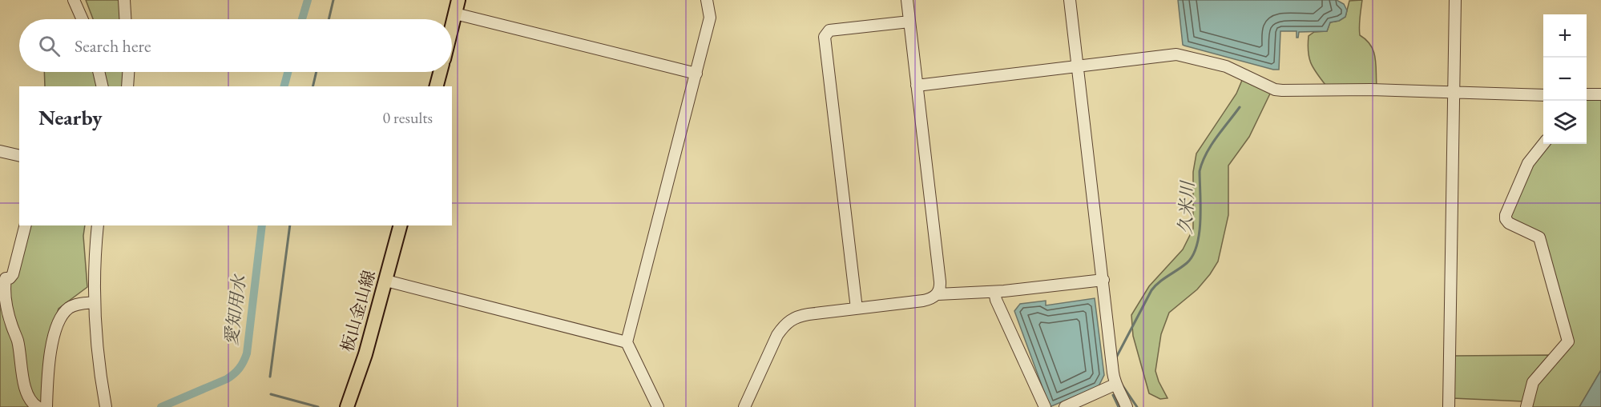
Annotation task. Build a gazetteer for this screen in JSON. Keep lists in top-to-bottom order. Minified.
{"streets":{"main road":["板山金山線"]},"water":["久米川","愛知用水"],"page":{"map_buttons":["+","−"],"search":"Search here","heading":["Nearby","0 results"]}}
